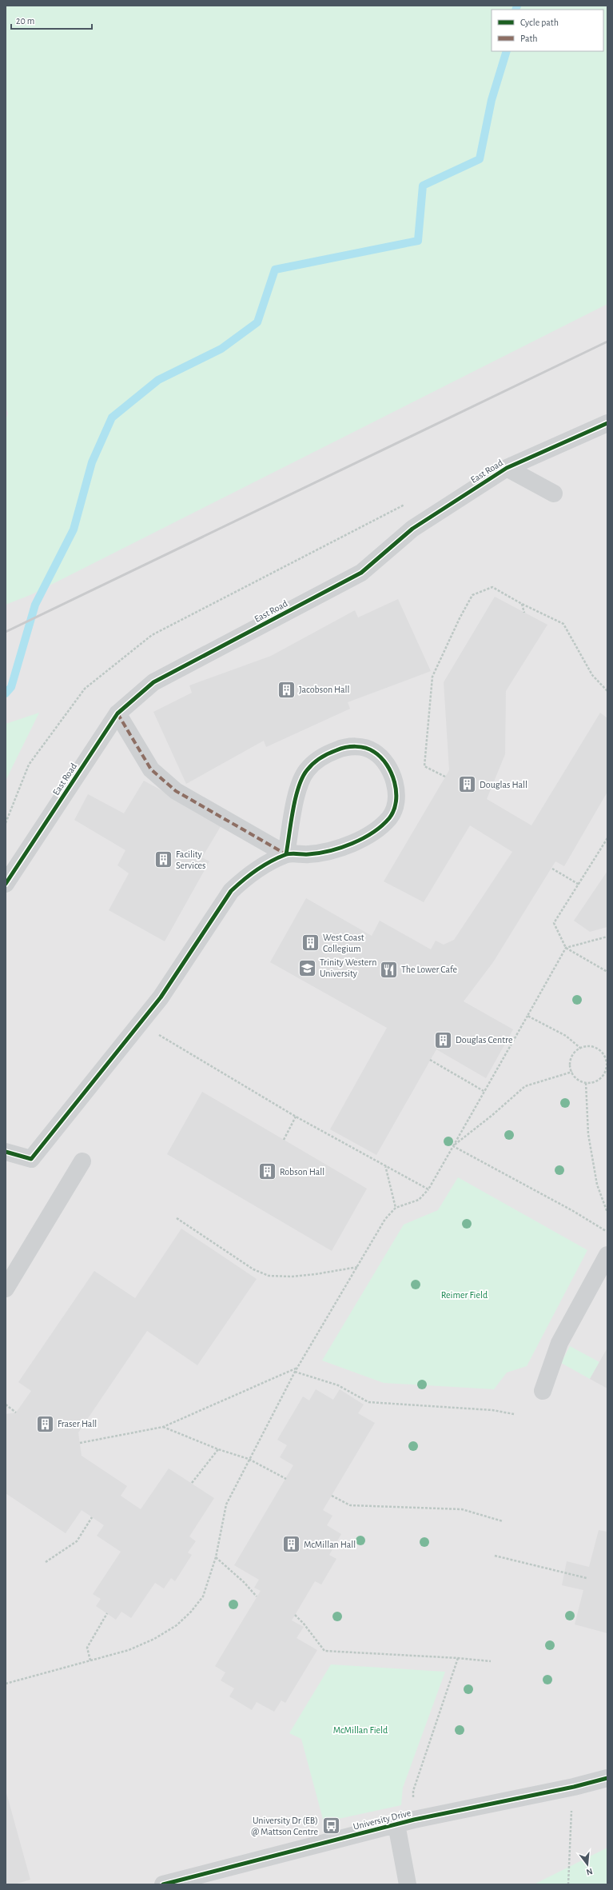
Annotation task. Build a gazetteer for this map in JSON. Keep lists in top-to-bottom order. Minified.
{"streets":{"street":["East Road","University Drive"]},"parks":["Reimer Field","McMillan Field"],"places":{"building":["Jacobson Hall","Douglas Hall","Facility Services","West Coast Collegium","Douglas Centre","Robson Hall","Fraser Hall","McMillan Hall"],"school or university":["Trinity Western University"],"restaurant":["The Lower Cafe"],"bus stop":["University Dr (EB) @ Mattson Centre"]},"legend":["Cycle path","Path"],"scale_bar":"20 m","north":"bottom"}
